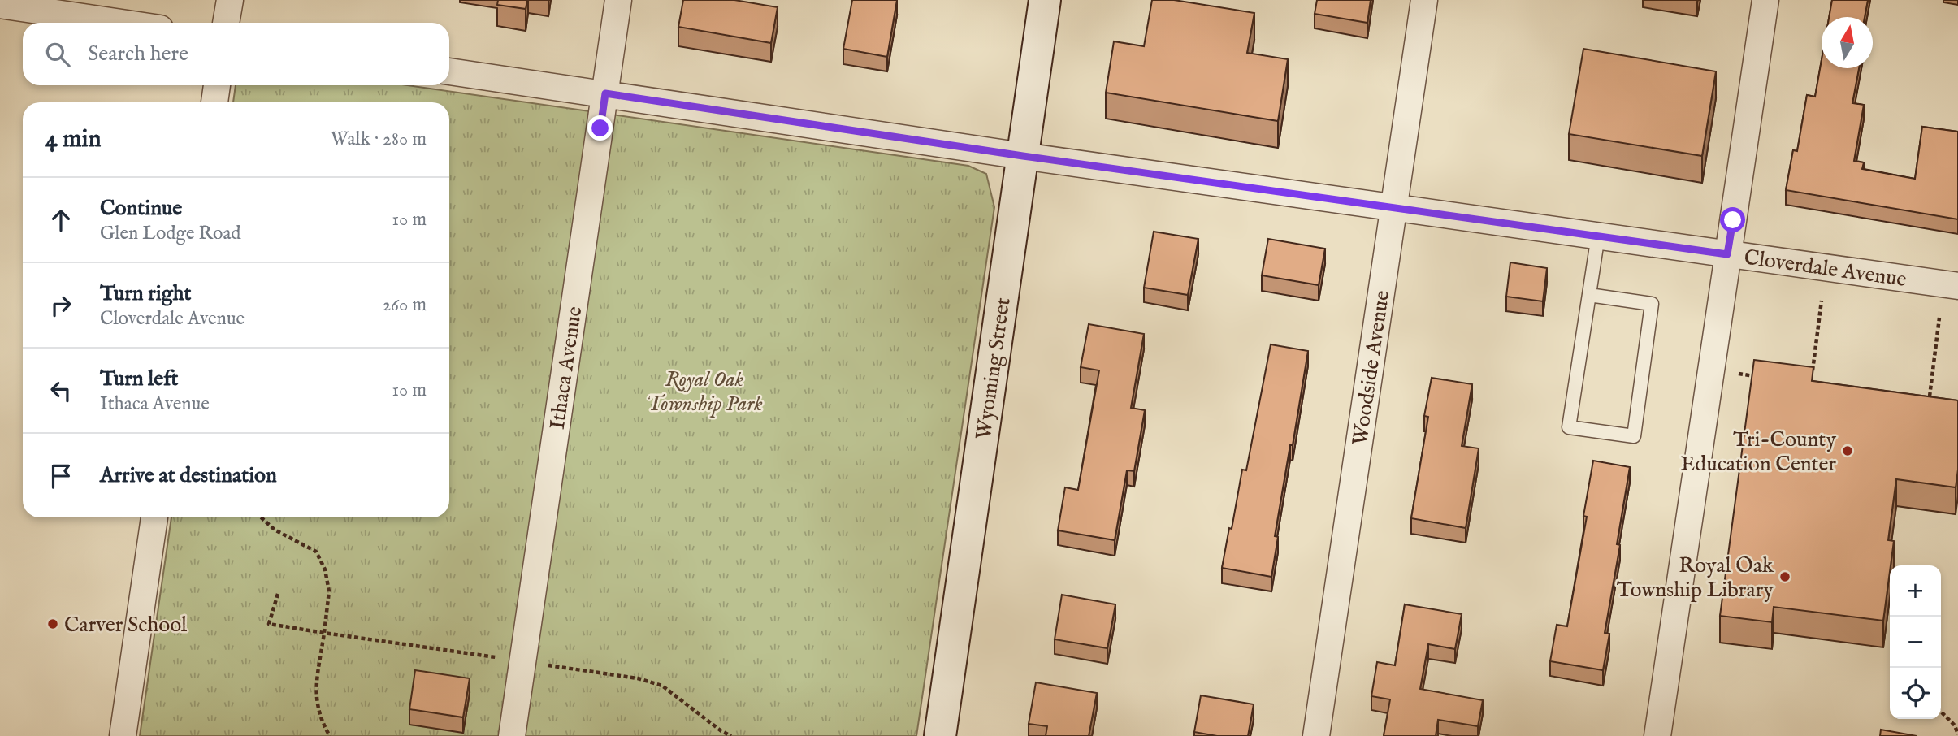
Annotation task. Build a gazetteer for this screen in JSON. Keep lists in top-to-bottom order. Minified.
{"streets":{"street":["Cloverdale Avenue","Ithaca Avenue","Wyoming Street","Woodside Avenue"]},"crossings":[["Cloverdale Avenue","Ithaca Avenue"],["Cloverdale Avenue","Wyoming Street"],["Cloverdale Avenue","Woodside Avenue"]],"parks":["Royal Oak Township Park"],"places":["Tri-County Education Center","Royal Oak Township Library","Carver School"],"north":"top","page":{"search":"Search here","heading":["4 min","Walk · 280 m"],"list":[["Continue","Glen Lodge Road","10 m"],["Turn right","Cloverdale Avenue","260 m"],["Turn left","Ithaca Avenue","10 m"],"Arrive at destination"],"map_buttons":["+","−"]}}
